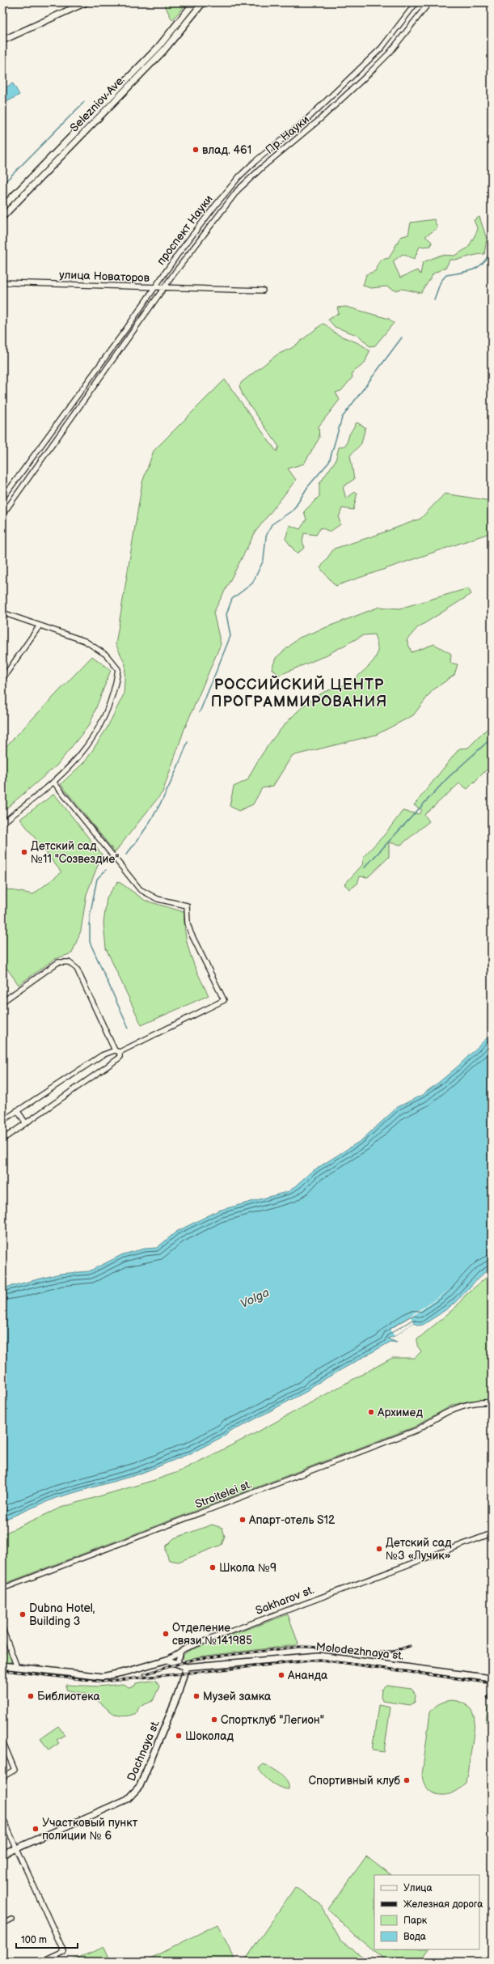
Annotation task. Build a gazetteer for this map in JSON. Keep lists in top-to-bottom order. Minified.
{"streets":{"main road":["Selezniov Ave.","Sakharov st.","Molodezhnaya st.","Dachnaya st."],"street":["Пр. Науки","проспект Науки","улица Новаторов","Stroitelei st."]},"crossings":[["Пр. Науки","улица Новаторов"],["проспект Науки","улица Новаторов"],["Molodezhnaya st.","Dachnaya st."]],"districts":["РОССИЙСКИЙ ЦЕНТР ПРОГРАММИРОВАНИЯ"],"water":["Volga"],"places":["влад. 461","Детский сад №11 \"Созвездие\"","Архимед","Апарт-отель S12","Детский сад №3 «Лучик»","Школа №9","Dubna Hotel, Building 3","Отделение связи №141985","Ананда","Библиотека","Музей замка","Спортклуб \"Легион\"","Шоколад","Спортивный клуб","Участковый пункт полиции № 6"],"legend":["Улица","Железная дорога","Парк","Вода"],"scale_bar":"100 m"}
